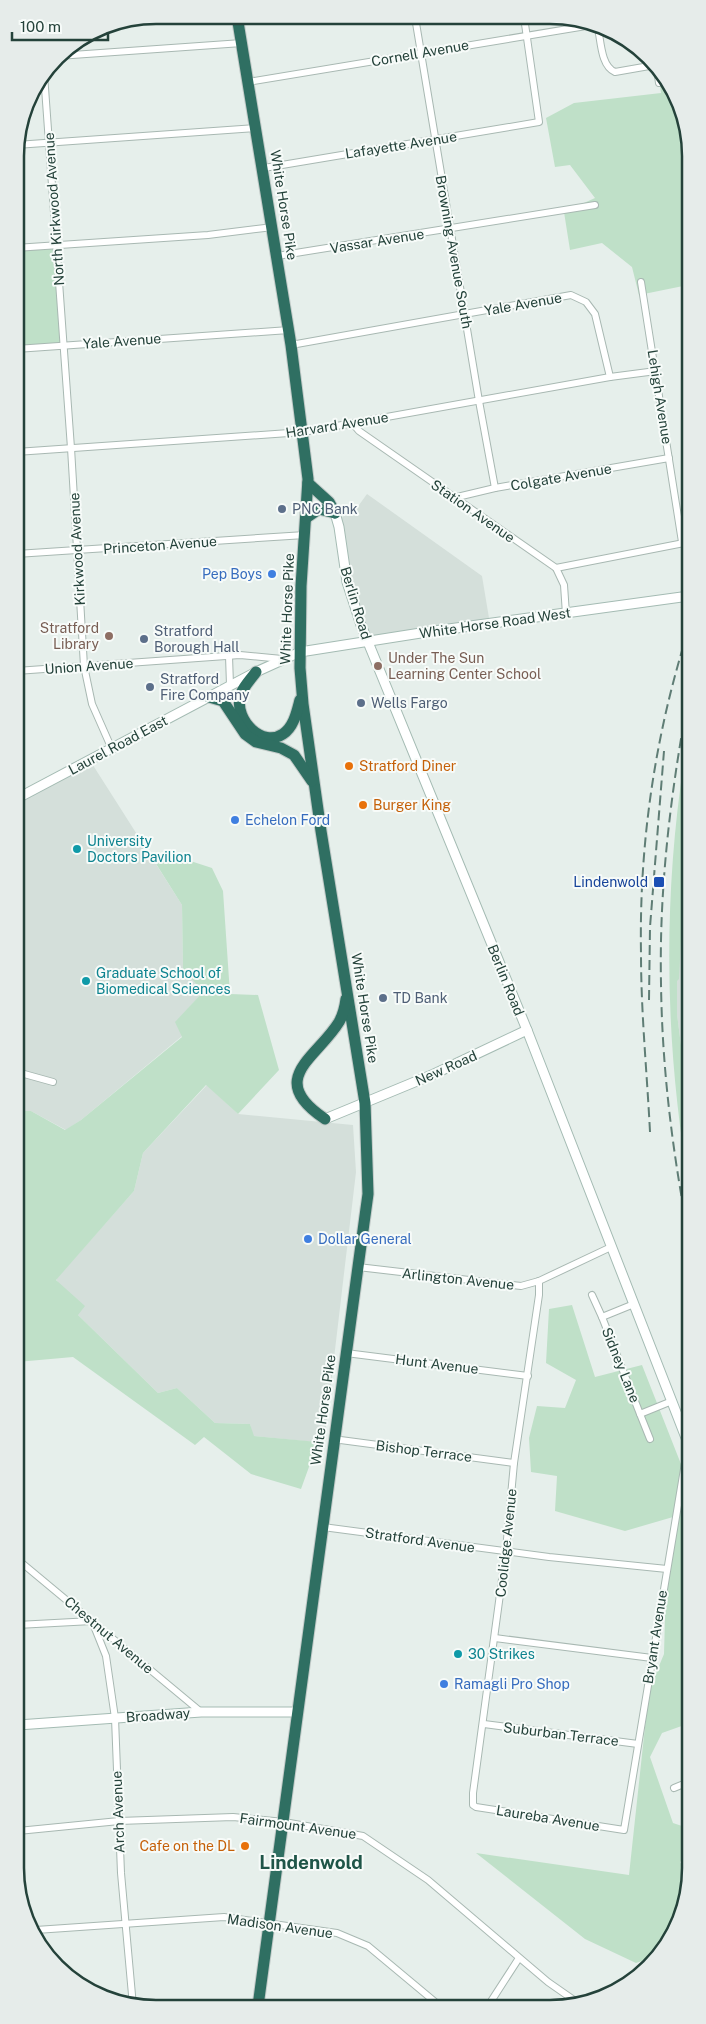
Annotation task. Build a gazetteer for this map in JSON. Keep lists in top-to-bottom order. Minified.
{"streets":{"highway":["White Horse Pike"],"street":["Cornell Avenue","Lafayette Avenue","North Kirkwood Avenue","Vassar Avenue","Browning Avenue South","Yale Avenue","Lehigh Avenue","Harvard Avenue","Colgate Avenue","Station Avenue","Princeton Avenue","Kirkwood Avenue","Berlin Road","White Horse Road West","Union Avenue","Laurel Road East","New Road","Arlington Avenue","Hunt Avenue","Sidney Lane","Bishop Terrace","Stratford Avenue","Coolidge Avenue","Chestnut Avenue","Bryant Avenue","Broadway","Suburban Terrace","Arch Avenue","Laureba Avenue","Fairmount Avenue","Madison Avenue"]},"crossings":[["Cornell Avenue","Lafayette Avenue"],["Cornell Avenue","White Horse Pike"],["Cornell Avenue","Browning Avenue South"],["Lafayette Avenue","White Horse Pike"],["Lafayette Avenue","Browning Avenue South"],["White Horse Pike","Vassar Avenue"],["White Horse Pike","Yale Avenue"],["White Horse Pike","Harvard Avenue"],["White Horse Pike","Princeton Avenue"],["White Horse Pike","White Horse Road West"],["White Horse Pike","Laurel Road East"],["White Horse Pike","New Road"],["White Horse Pike","Arlington Avenue"],["White Horse Pike","Hunt Avenue"],["White Horse Pike","Bishop Terrace"],["White Horse Pike","Stratford Avenue"],["White Horse Pike","Broadway"],["White Horse Pike","Fairmount Avenue"],["White Horse Pike","Madison Avenue"],["North Kirkwood Avenue","Yale Avenue"],["North Kirkwood Avenue","Kirkwood Avenue"],["Vassar Avenue","Browning Avenue South"],["Browning Avenue South","Yale Avenue"],["Browning Avenue South","Harvard Avenue"],["Browning Avenue South","Colgate Avenue"],["Yale Avenue","Harvard Avenue"],["Yale Avenue","Kirkwood Avenue"],["Lehigh Avenue","Harvard Avenue"],["Lehigh Avenue","Colgate Avenue"],["Harvard Avenue","Station Avenue"],["Harvard Avenue","Kirkwood Avenue"],["Colgate Avenue","Station Avenue"],["Princeton Avenue","Kirkwood Avenue"],["Kirkwood Avenue","Union Avenue"],["Kirkwood Avenue","Laurel Road East"],["Berlin Road","White Horse Road West"],["Berlin Road","New Road"],["Berlin Road","Arlington Avenue"],["Berlin Road","Sidney Lane"],["White Horse Road West","Laurel Road East"],["Union Avenue","Laurel Road East"],["Arlington Avenue","Coolidge Avenue"],["Hunt Avenue","Coolidge Avenue"],["Bishop Terrace","Coolidge Avenue"],["Stratford Avenue","Coolidge Avenue"],["Stratford Avenue","Bryant Avenue"],["Coolidge Avenue","Suburban Terrace"],["Coolidge Avenue","Laureba Avenue"],["Chestnut Avenue","Broadway"],["Chestnut Avenue","Arch Avenue"],["Bryant Avenue","Suburban Terrace"],["Bryant Avenue","Laureba Avenue"],["Broadway","Arch Avenue"],["Arch Avenue","Fairmount Avenue"],["Arch Avenue","Madison Avenue"]],"districts":["Lindenwold"],"places":{"other":["PNC Bank","Pep Boys","Stratford Library","Stratford Borough Hall","Under The Sun Learning Center School","Stratford Fire Company","Wells Fargo","Stratford Diner","Burger King","Echelon Ford","University Doctors Pavilion","Graduate School of Biomedical Sciences","TD Bank","Dollar General","30 Strikes","Ramagli Pro Shop","Cafe on the DL"],"transit":["Lindenwold"]},"scale_bar":"100 m"}
